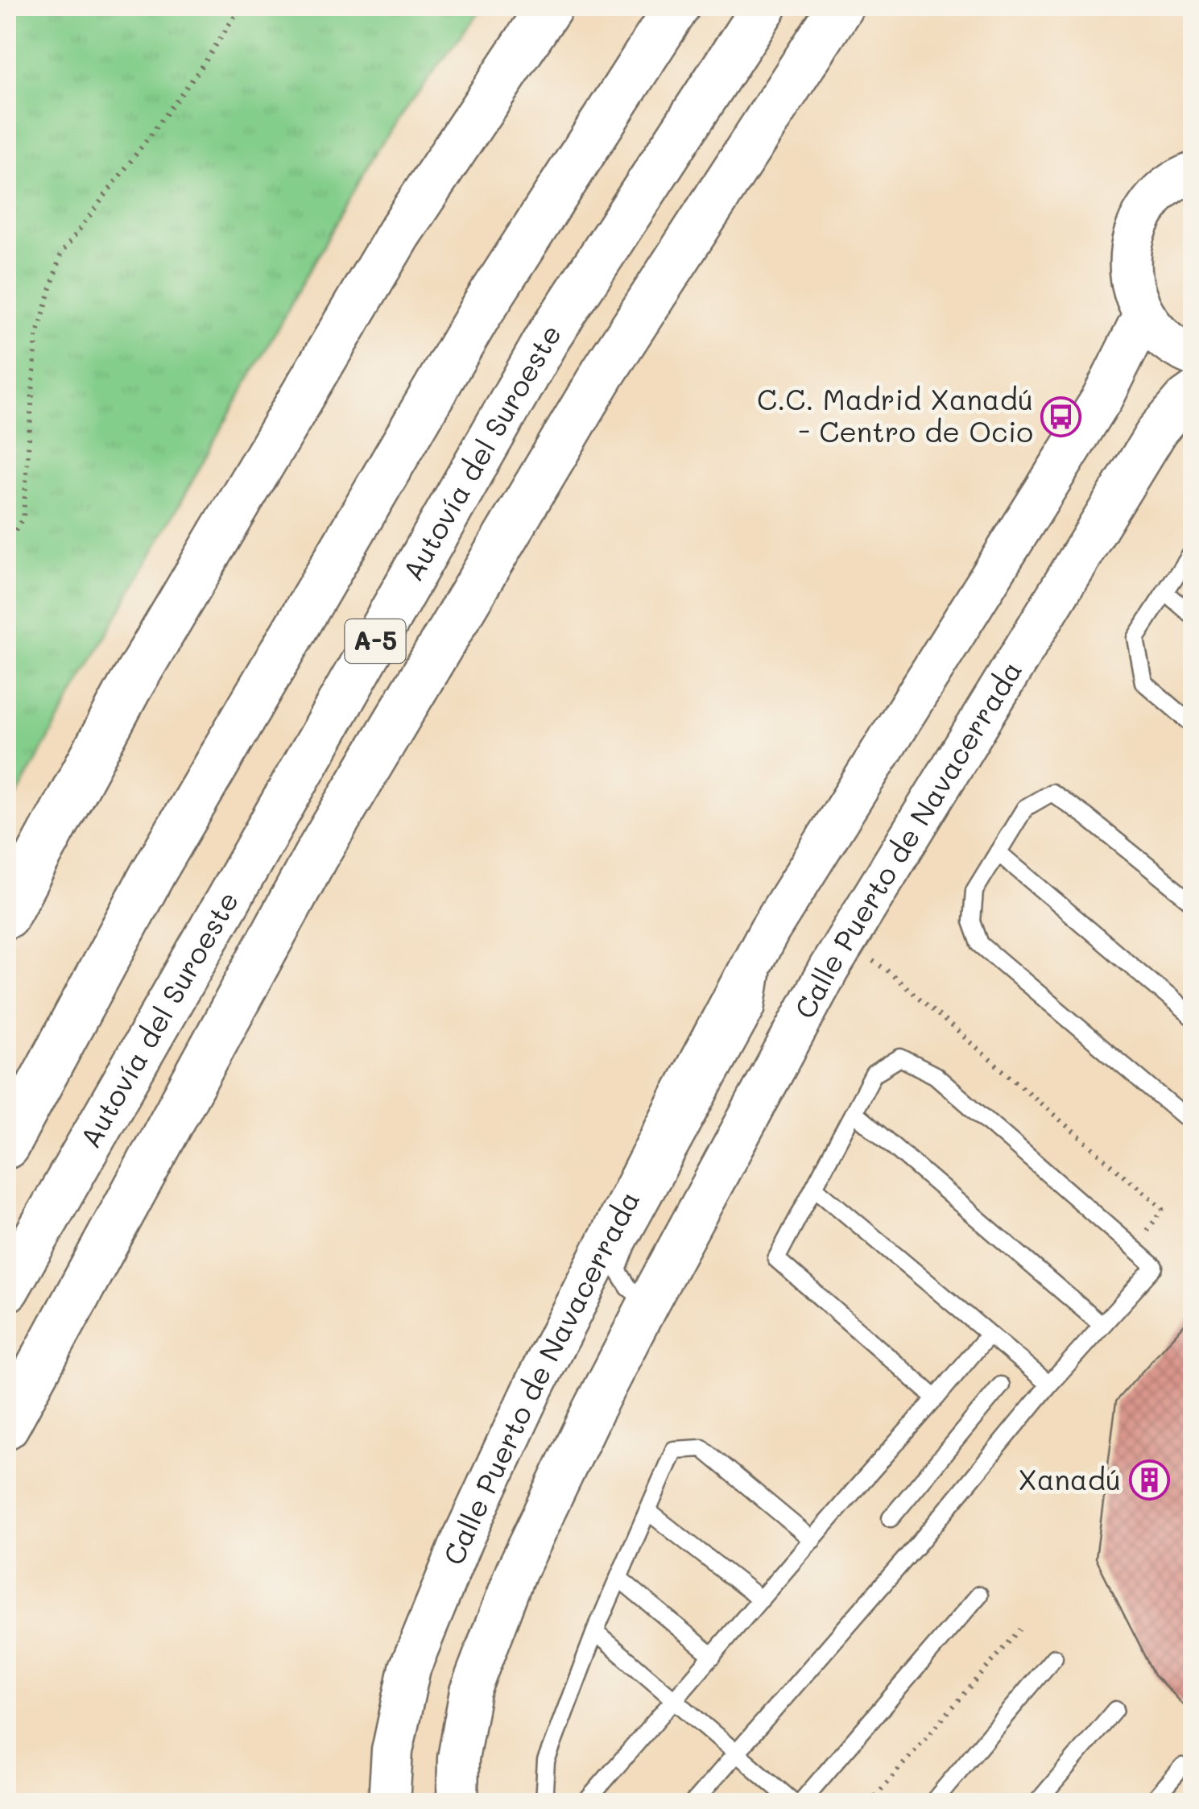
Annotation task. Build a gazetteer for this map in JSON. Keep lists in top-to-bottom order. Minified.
{"streets":{"highway":["Autovía del Suroeste","A-5"],"street":["Calle Puerto de Navacerrada"]},"places":{"bus stop":["C.C. Madrid Xanadú - Centro de Ocio"],"building":["Xanadú"]}}
